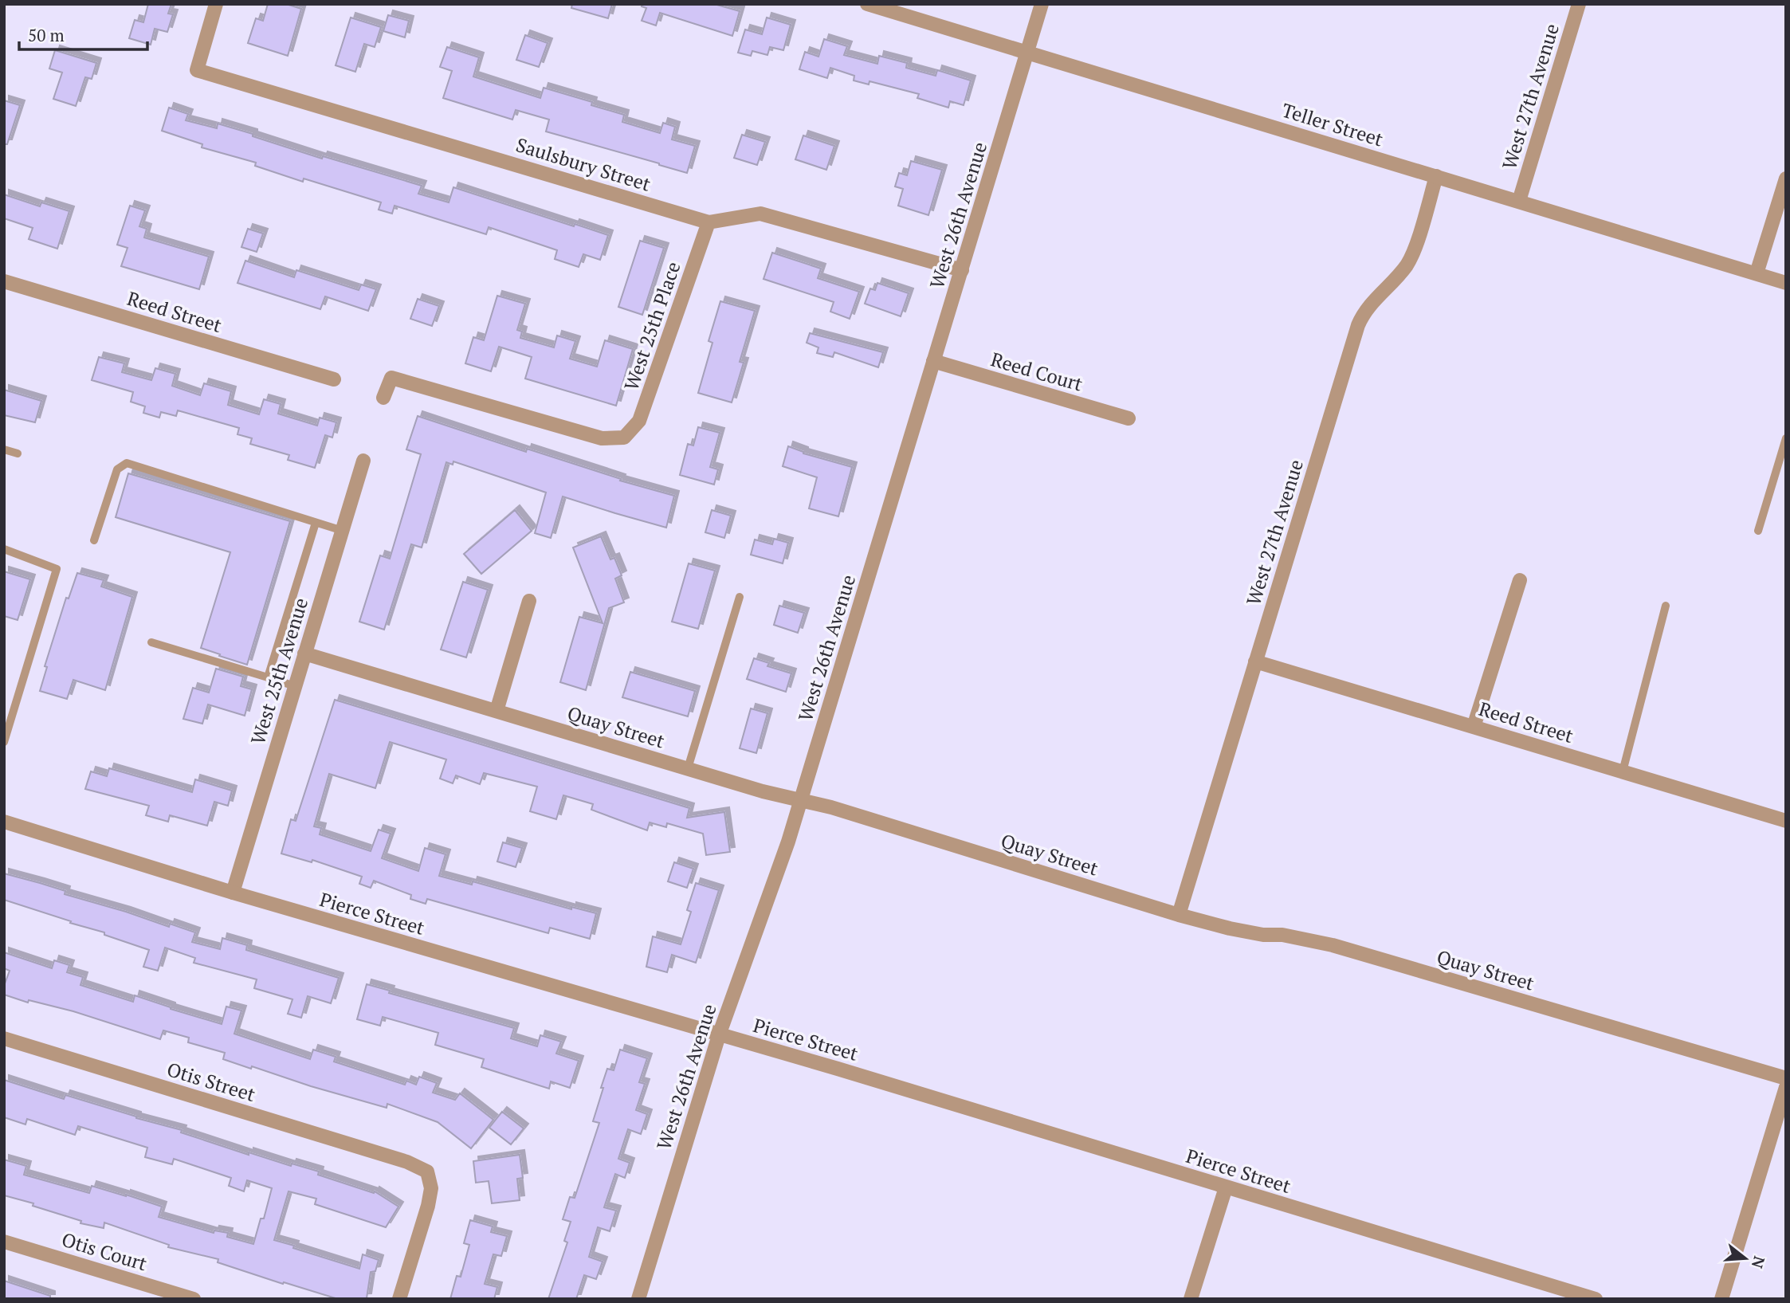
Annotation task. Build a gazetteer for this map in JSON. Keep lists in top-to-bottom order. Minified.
{"streets":{"street":["West 27th Avenue","Teller Street","Saulsbury Street","West 26th Avenue","Reed Street","West 25th Place","Reed Court","West 25th Avenue","Quay Street","Pierce Street","Otis Street","Otis Court"]},"crossings":[["West 27th Avenue","Teller Street"],["West 27th Avenue","Reed Street"],["West 27th Avenue","Quay Street"],["Teller Street","West 26th Avenue"],["Saulsbury Street","West 26th Avenue"],["Saulsbury Street","West 25th Place"],["West 26th Avenue","Reed Court"],["West 26th Avenue","Quay Street"],["West 26th Avenue","Pierce Street"],["West 25th Avenue","Quay Street"],["West 25th Avenue","Pierce Street"]],"scale_bar":"50 m","north":"right"}
